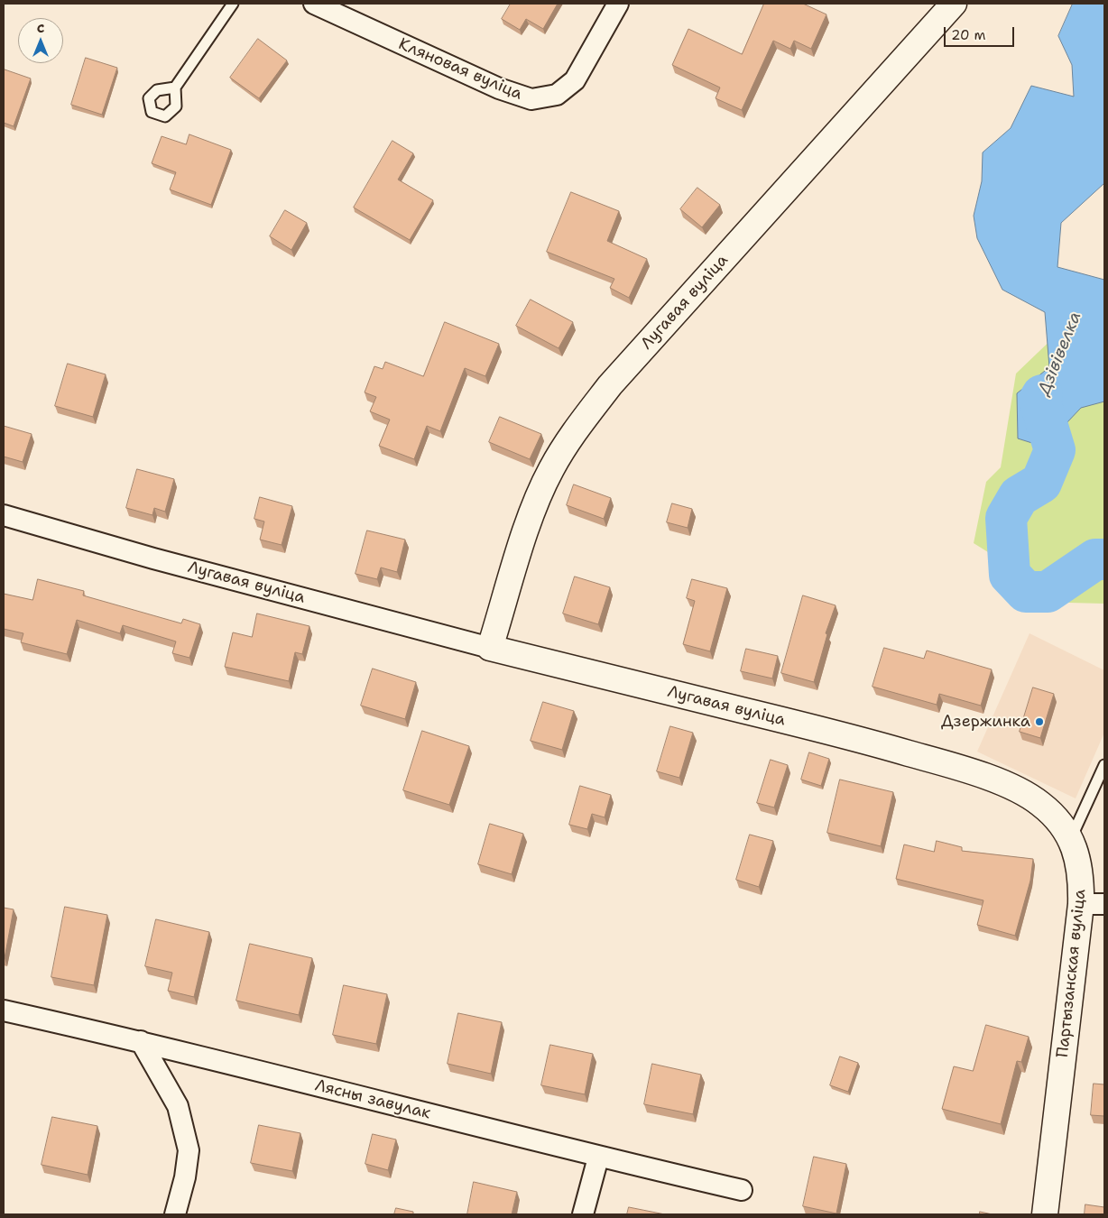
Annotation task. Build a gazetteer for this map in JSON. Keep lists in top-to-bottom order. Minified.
{"streets":{"street":["Кляновая вуліца","Лугавая вуліца","Партызанская вуліца","Лясны завулак"]},"crossings":[["Лугавая вуліца","Партызанская вуліца"]],"water":["Дзівівелка"],"places":["Дзержинка"],"scale_bar":"20 m","north":"top"}
